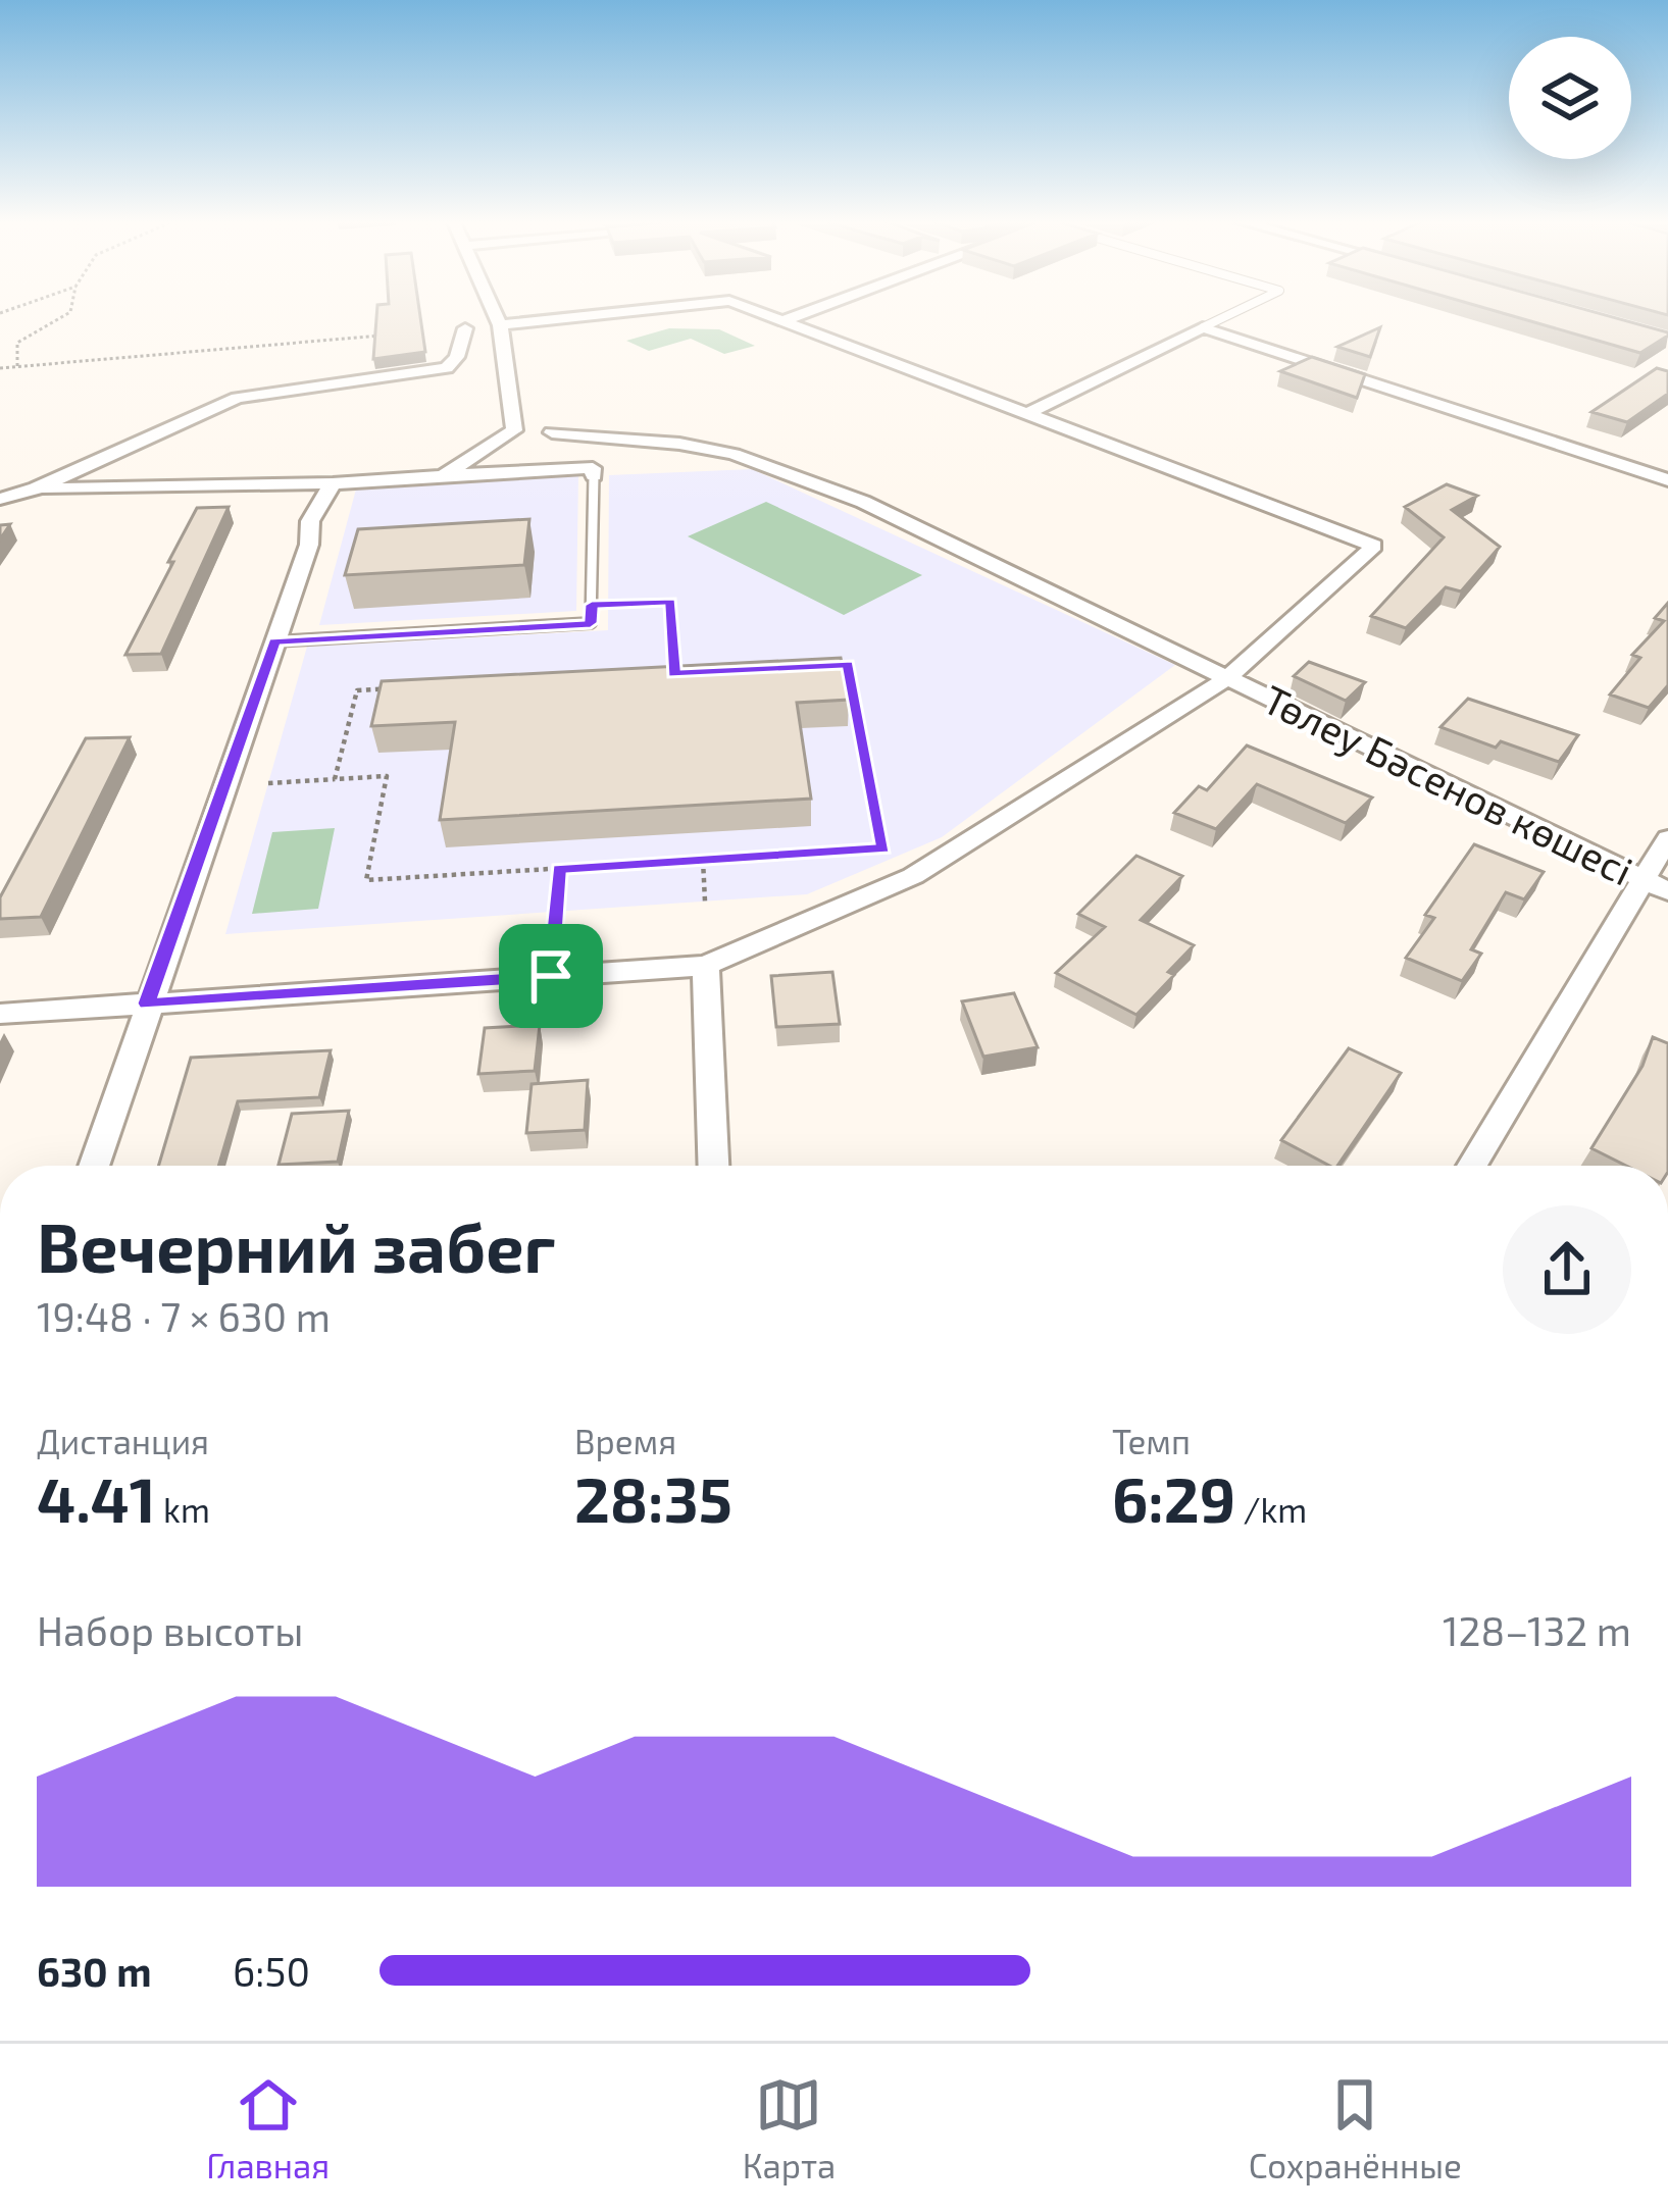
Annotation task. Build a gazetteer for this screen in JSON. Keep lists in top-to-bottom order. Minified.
{"streets":{"street":["Төлеу Бәсенов көшесі"]},"page":{"heading":["Вечерний забег","19:48 · 7 × 630 m"],"stats":[["Дистанция","4.41 km"],["Время","28:35"],["Темп","6:29 /km"]],"chart":["Набор высоты","128–132 m"],"list":[{"name":"630 m","note":"6:50"}],"tabs":["Главная","Карта","Сохранённые"]}}
